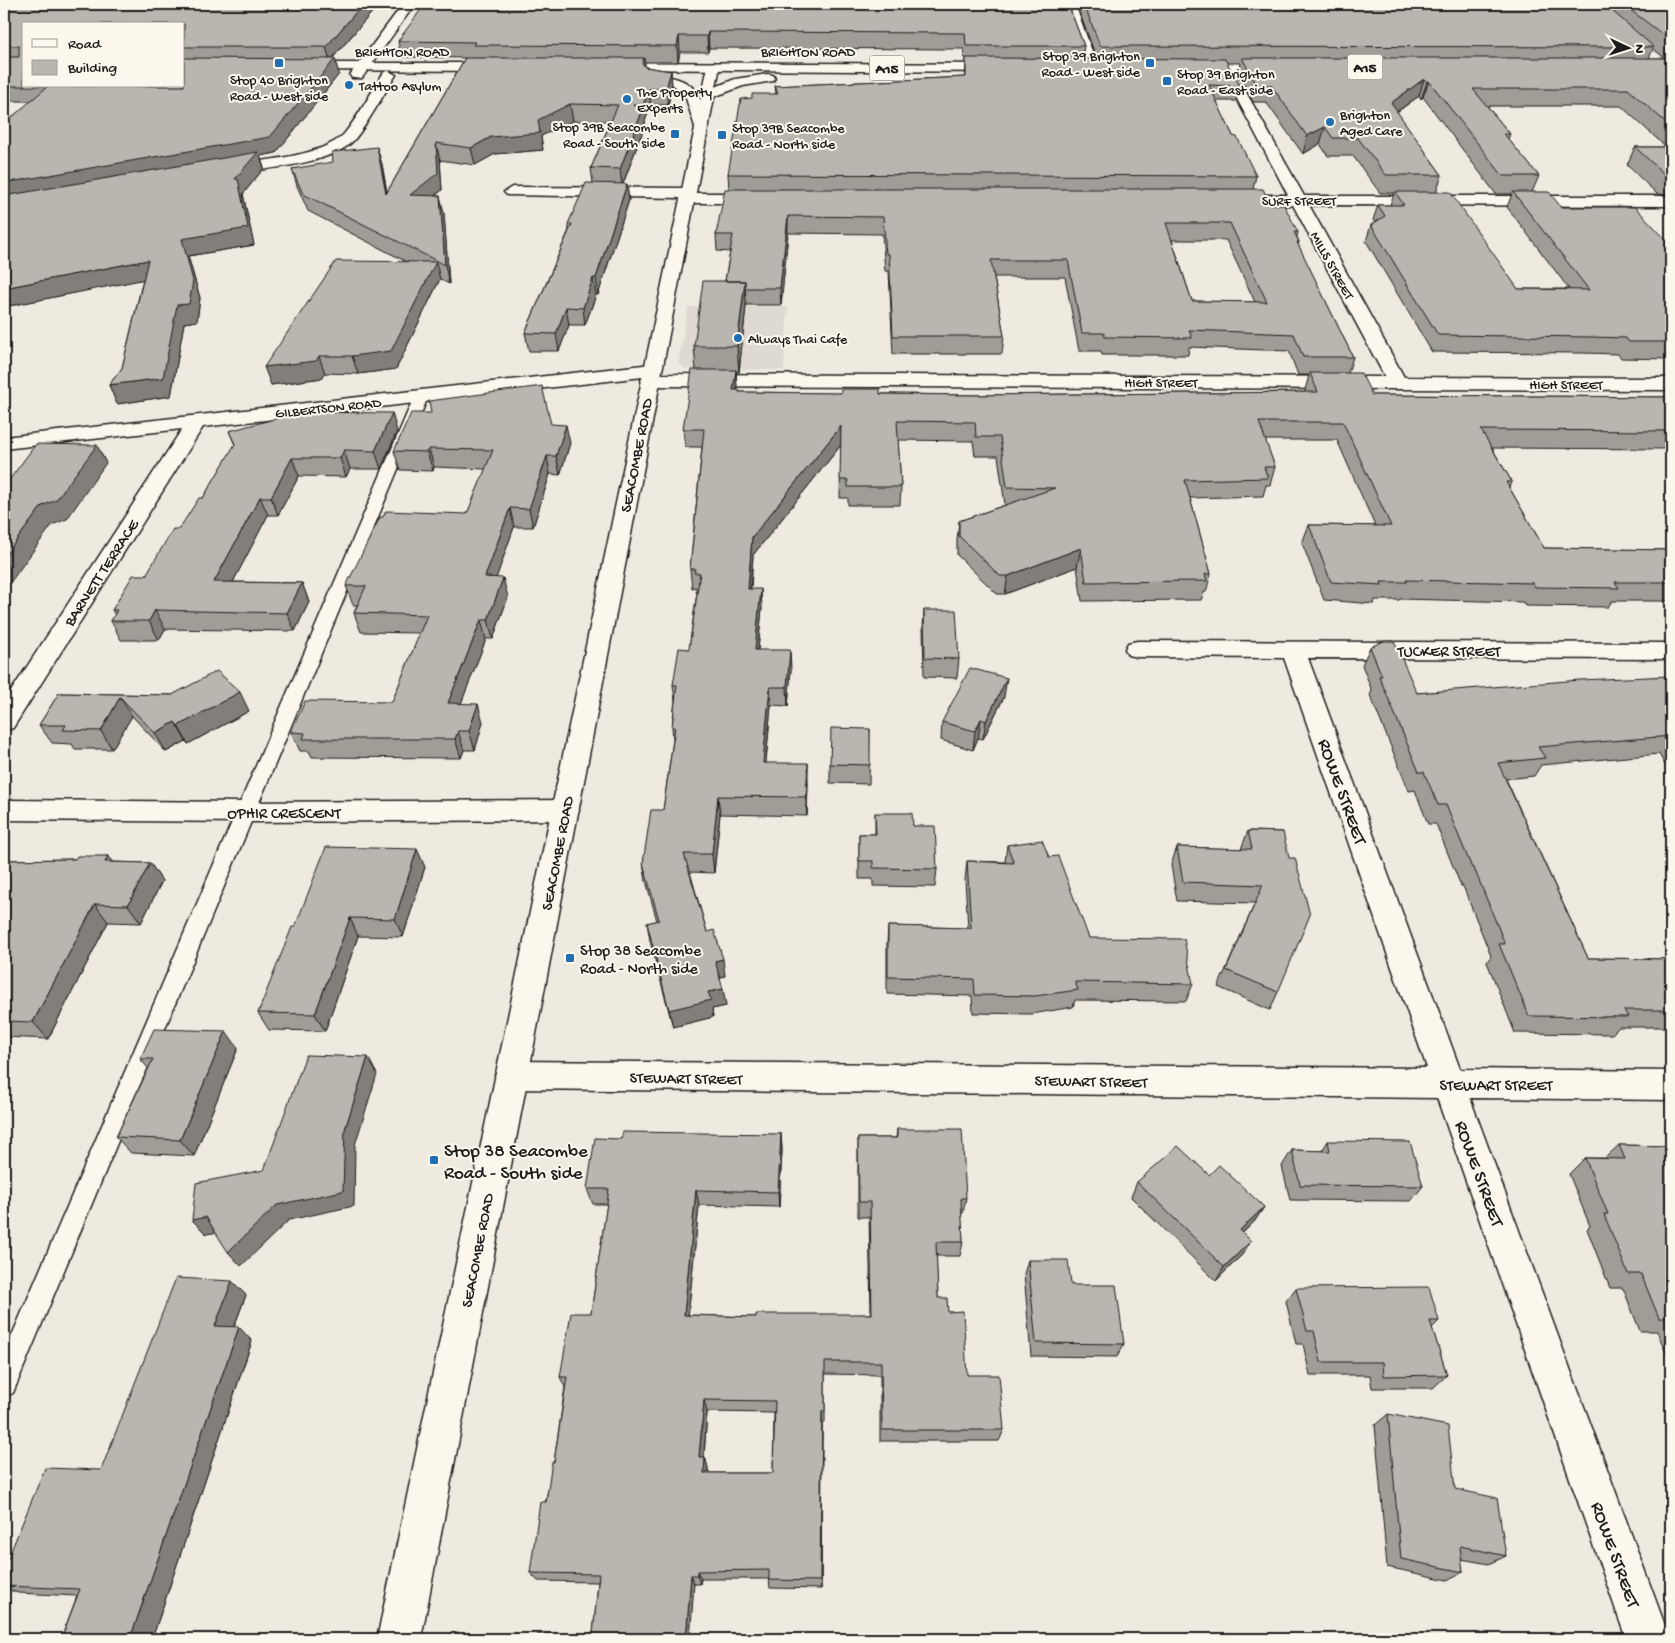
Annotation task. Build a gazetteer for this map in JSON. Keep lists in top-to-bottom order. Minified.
{"streets":{"street":["BRIGHTON ROAD","A15","SURF STREET","MILLS STREET","HIGH STREET","GILBERTSON ROAD","SEACOMBE ROAD","BARNETT TERRACE","TUCKER STREET","ROWE STREET","OPHIR CRESCENT","STEWART STREET"]},"crossings":[["BRIGHTON ROAD","SEACOMBE ROAD"],["SURF STREET","MILLS STREET"],["MILLS STREET","HIGH STREET"],["HIGH STREET","GILBERTSON ROAD"],["HIGH STREET","SEACOMBE ROAD"],["GILBERTSON ROAD","SEACOMBE ROAD"],["GILBERTSON ROAD","BARNETT TERRACE"],["SEACOMBE ROAD","OPHIR CRESCENT"],["SEACOMBE ROAD","STEWART STREET"],["TUCKER STREET","ROWE STREET"],["ROWE STREET","STEWART STREET"]],"places":{"transit":["Stop 40 Brighton Road - West side","Stop 39 Brighton Road - West side","Stop 39 Brighton Road - East side","Stop 39B Seacombe Road - South side","Stop 39B Seacombe Road - North side","Stop 38 Seacombe Road - North side","Stop 38 Seacombe Road - South side"],"other":["Tattoo Asylum","The Property Experts","Brighton Aged Care","Always Thai Cafe"]},"legend":["Road","Building"],"north":"right"}
